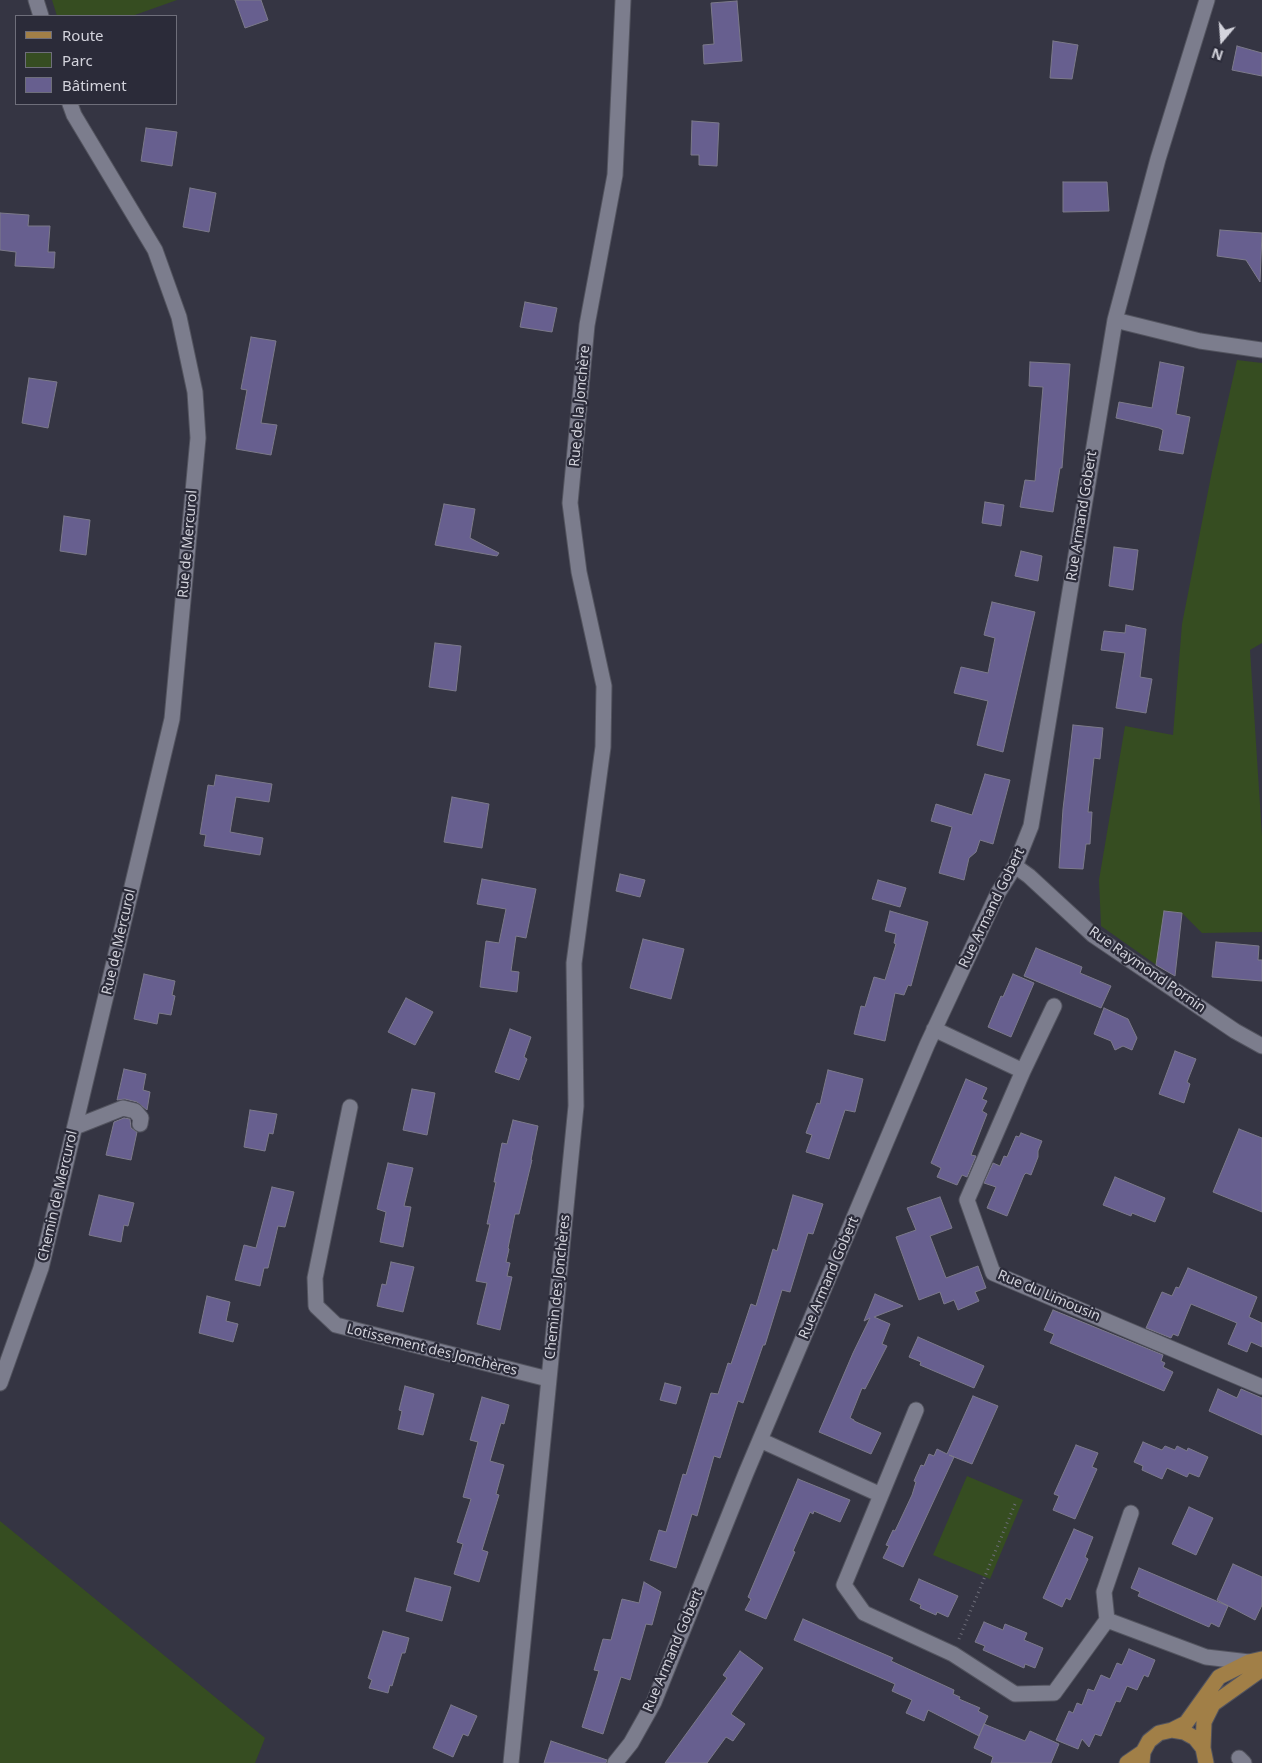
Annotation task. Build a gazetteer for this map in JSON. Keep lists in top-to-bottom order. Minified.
{"streets":{"street":["Rue de la Jonchère","Rue Armand Gobert","Rue de Mercurol","Rue Raymond Pornin","Chemin de Mercurol","Chemin des Jonchères","Rue du Limousin","Lotissement des Jonchères"]},"crossings":[["Rue de la Jonchère","Chemin des Jonchères"],["Rue Armand Gobert","Rue Raymond Pornin"],["Rue de Mercurol","Chemin de Mercurol"],["Chemin des Jonchères","Lotissement des Jonchères"]],"legend":["Route","Parc","Bâtiment"],"north":"bottom"}
